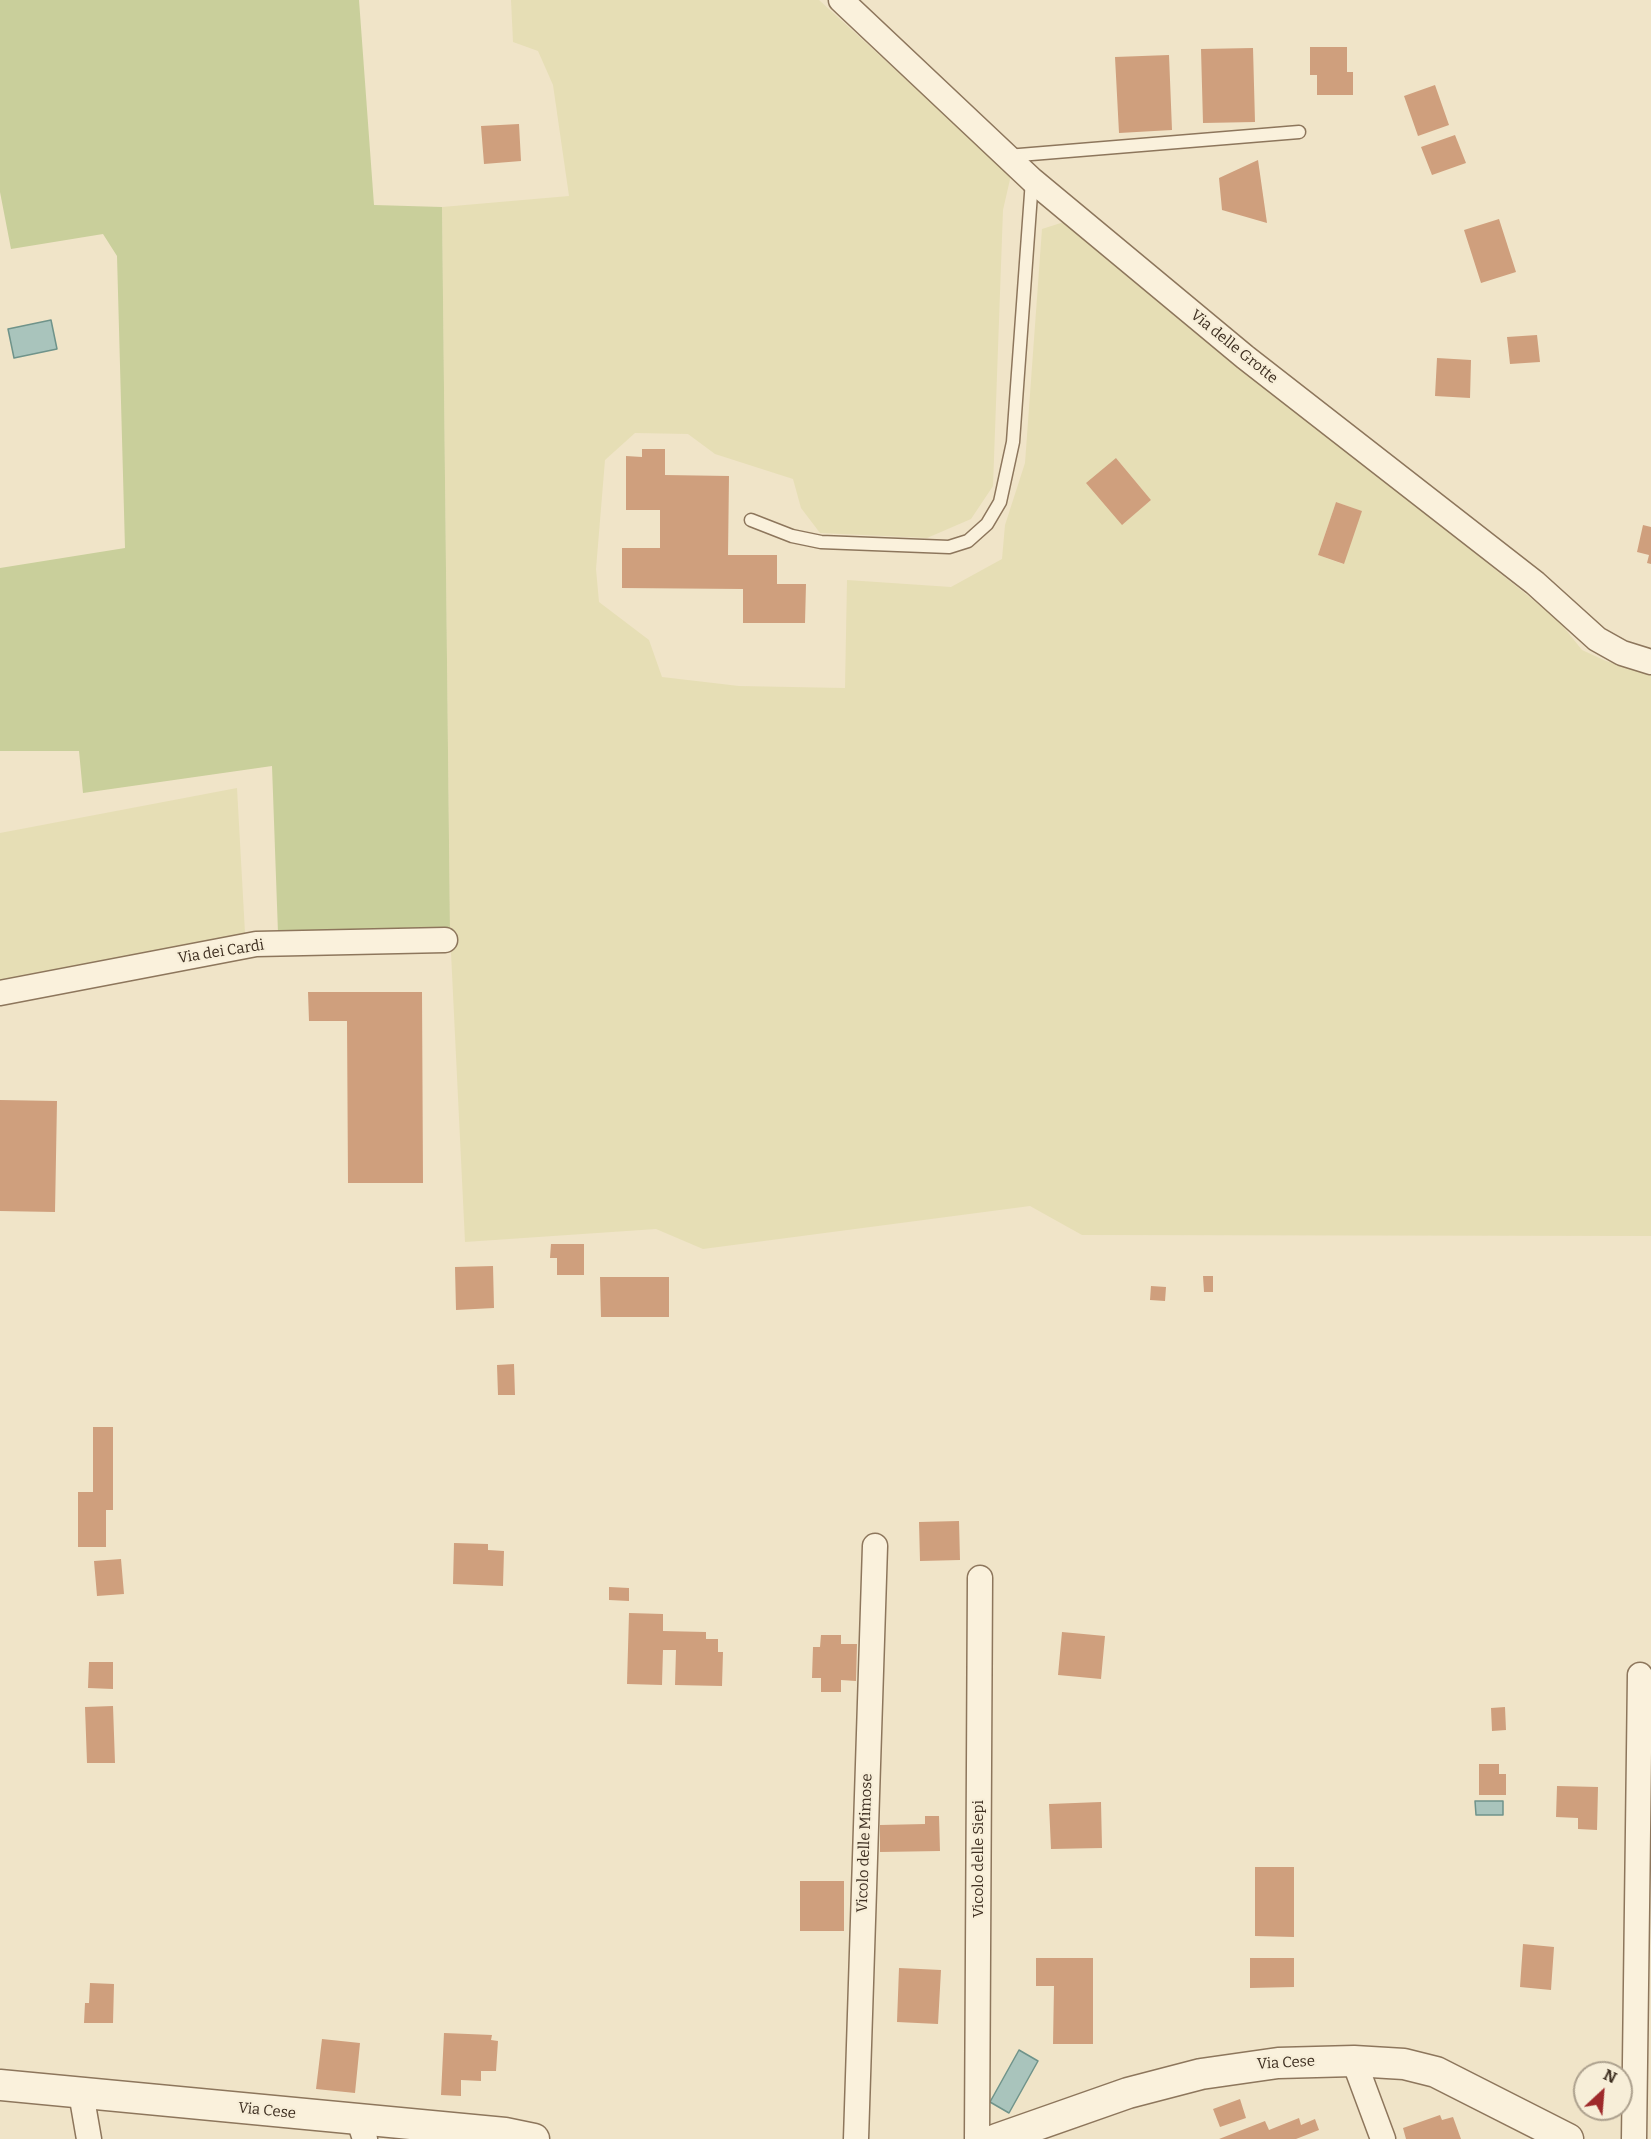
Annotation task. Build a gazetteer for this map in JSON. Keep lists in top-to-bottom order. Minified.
{"streets":{"street":["Via delle Grotte","Via dei Cardi","Vicolo delle Mimose","Vicolo delle Siepi","Via Cese"]},"north":"top right"}
